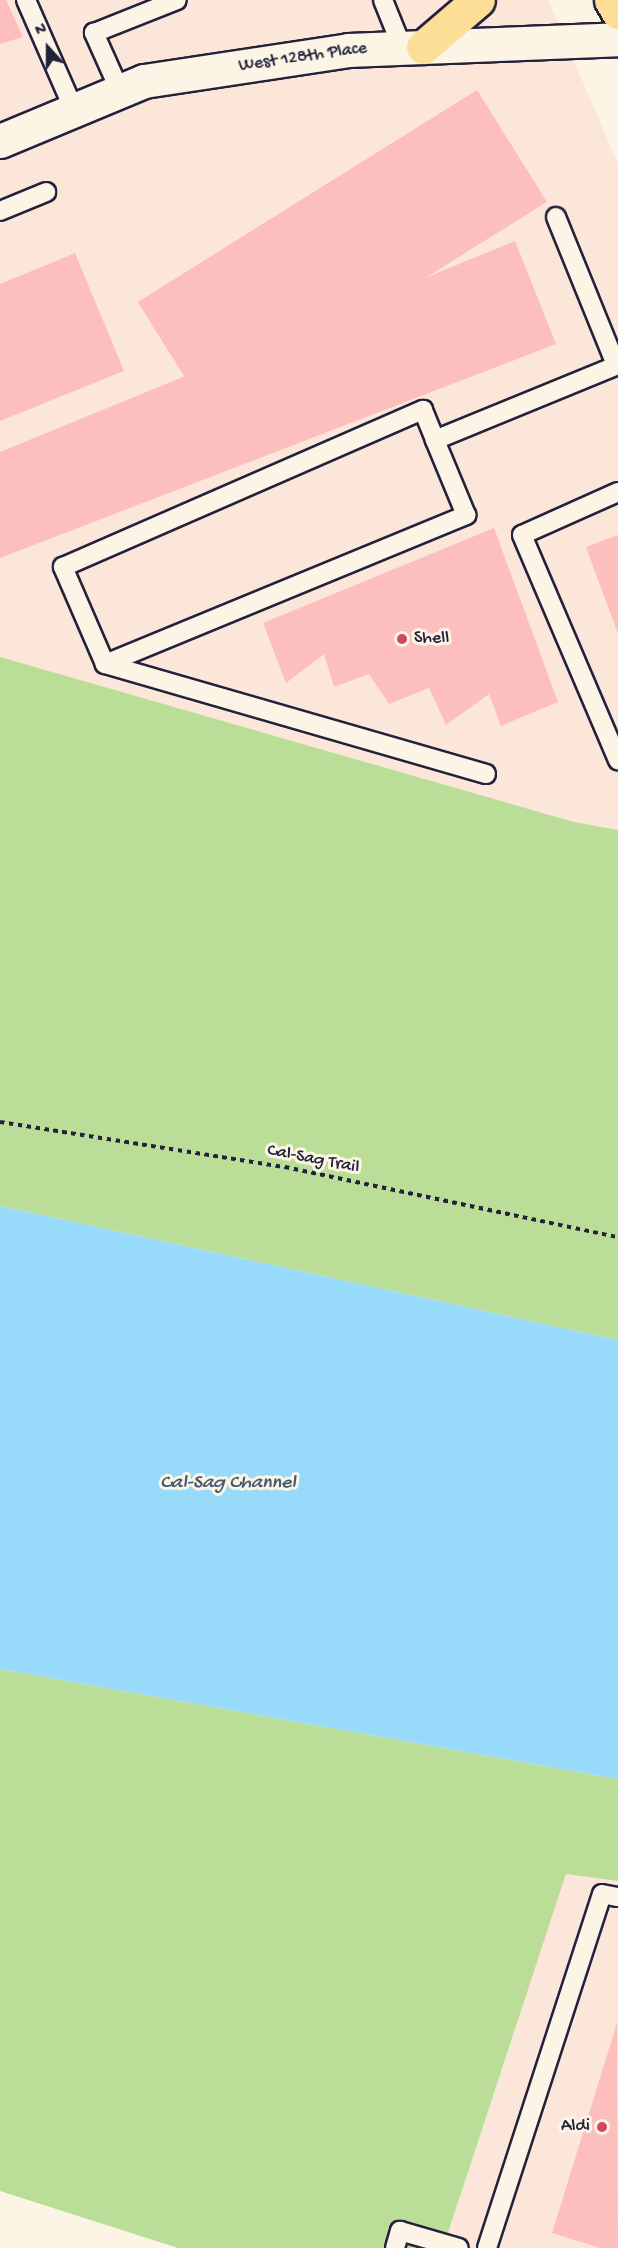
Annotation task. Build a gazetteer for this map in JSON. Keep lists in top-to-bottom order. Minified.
{"streets":{"street":["West 128th Place"],"path":["Cal-Sag Trail"]},"water":["Cal-Sag Channel"],"places":["Shell","Aldi"],"north":"top"}
